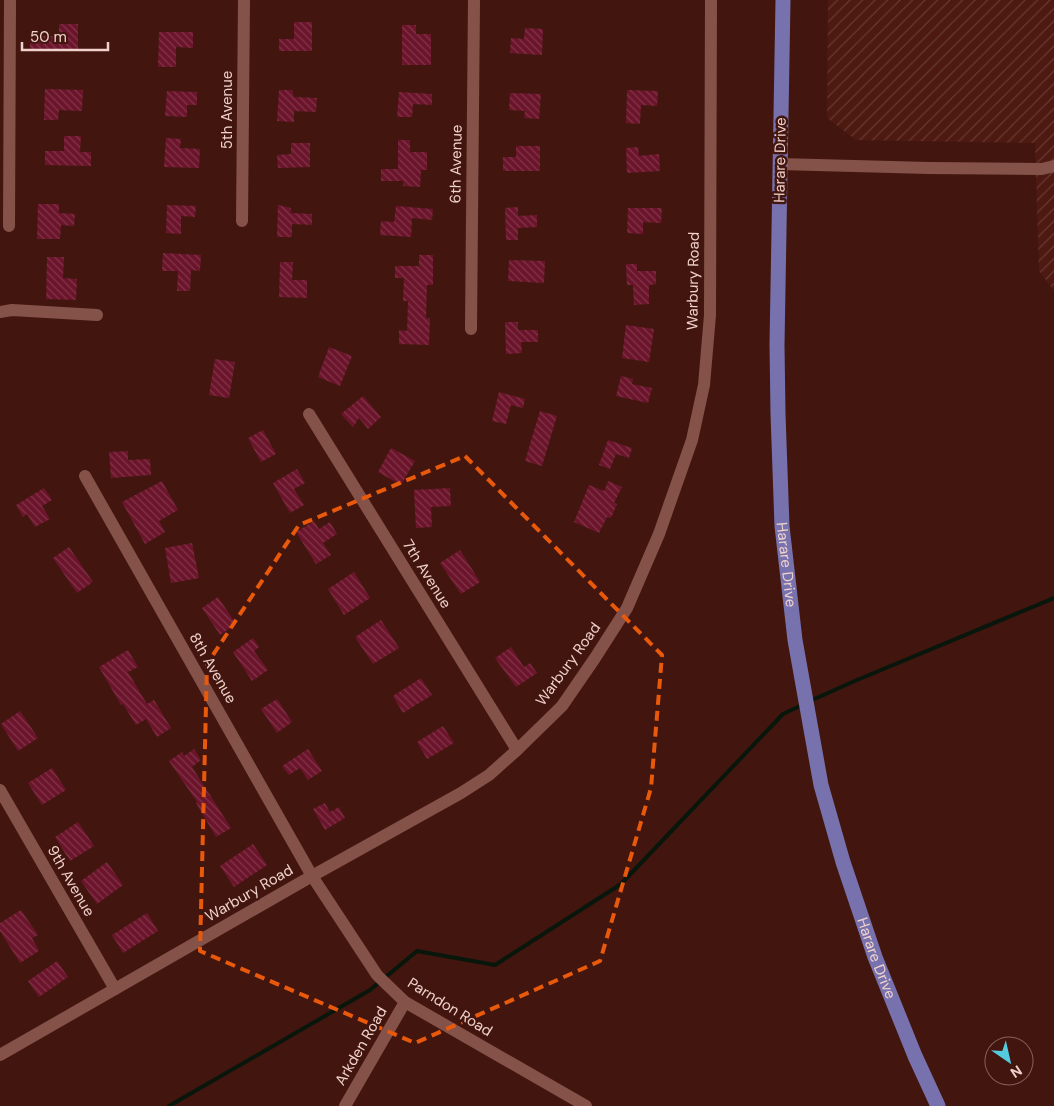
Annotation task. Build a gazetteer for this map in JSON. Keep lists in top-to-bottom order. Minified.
{"streets":{"main road":["Harare Drive"],"street":["5th Avenue","6th Avenue","Warbury Road","7th Avenue","8th Avenue","9th Avenue","Parndon Road","Arkden Road"]},"crossings":[["Warbury Road","7th Avenue"],["Warbury Road","8th Avenue"],["Warbury Road","9th Avenue"],["Warbury Road","Parndon Road"],["8th Avenue","Parndon Road"],["Parndon Road","Arkden Road"]],"scale_bar":"50 m","north":"bottom right"}
